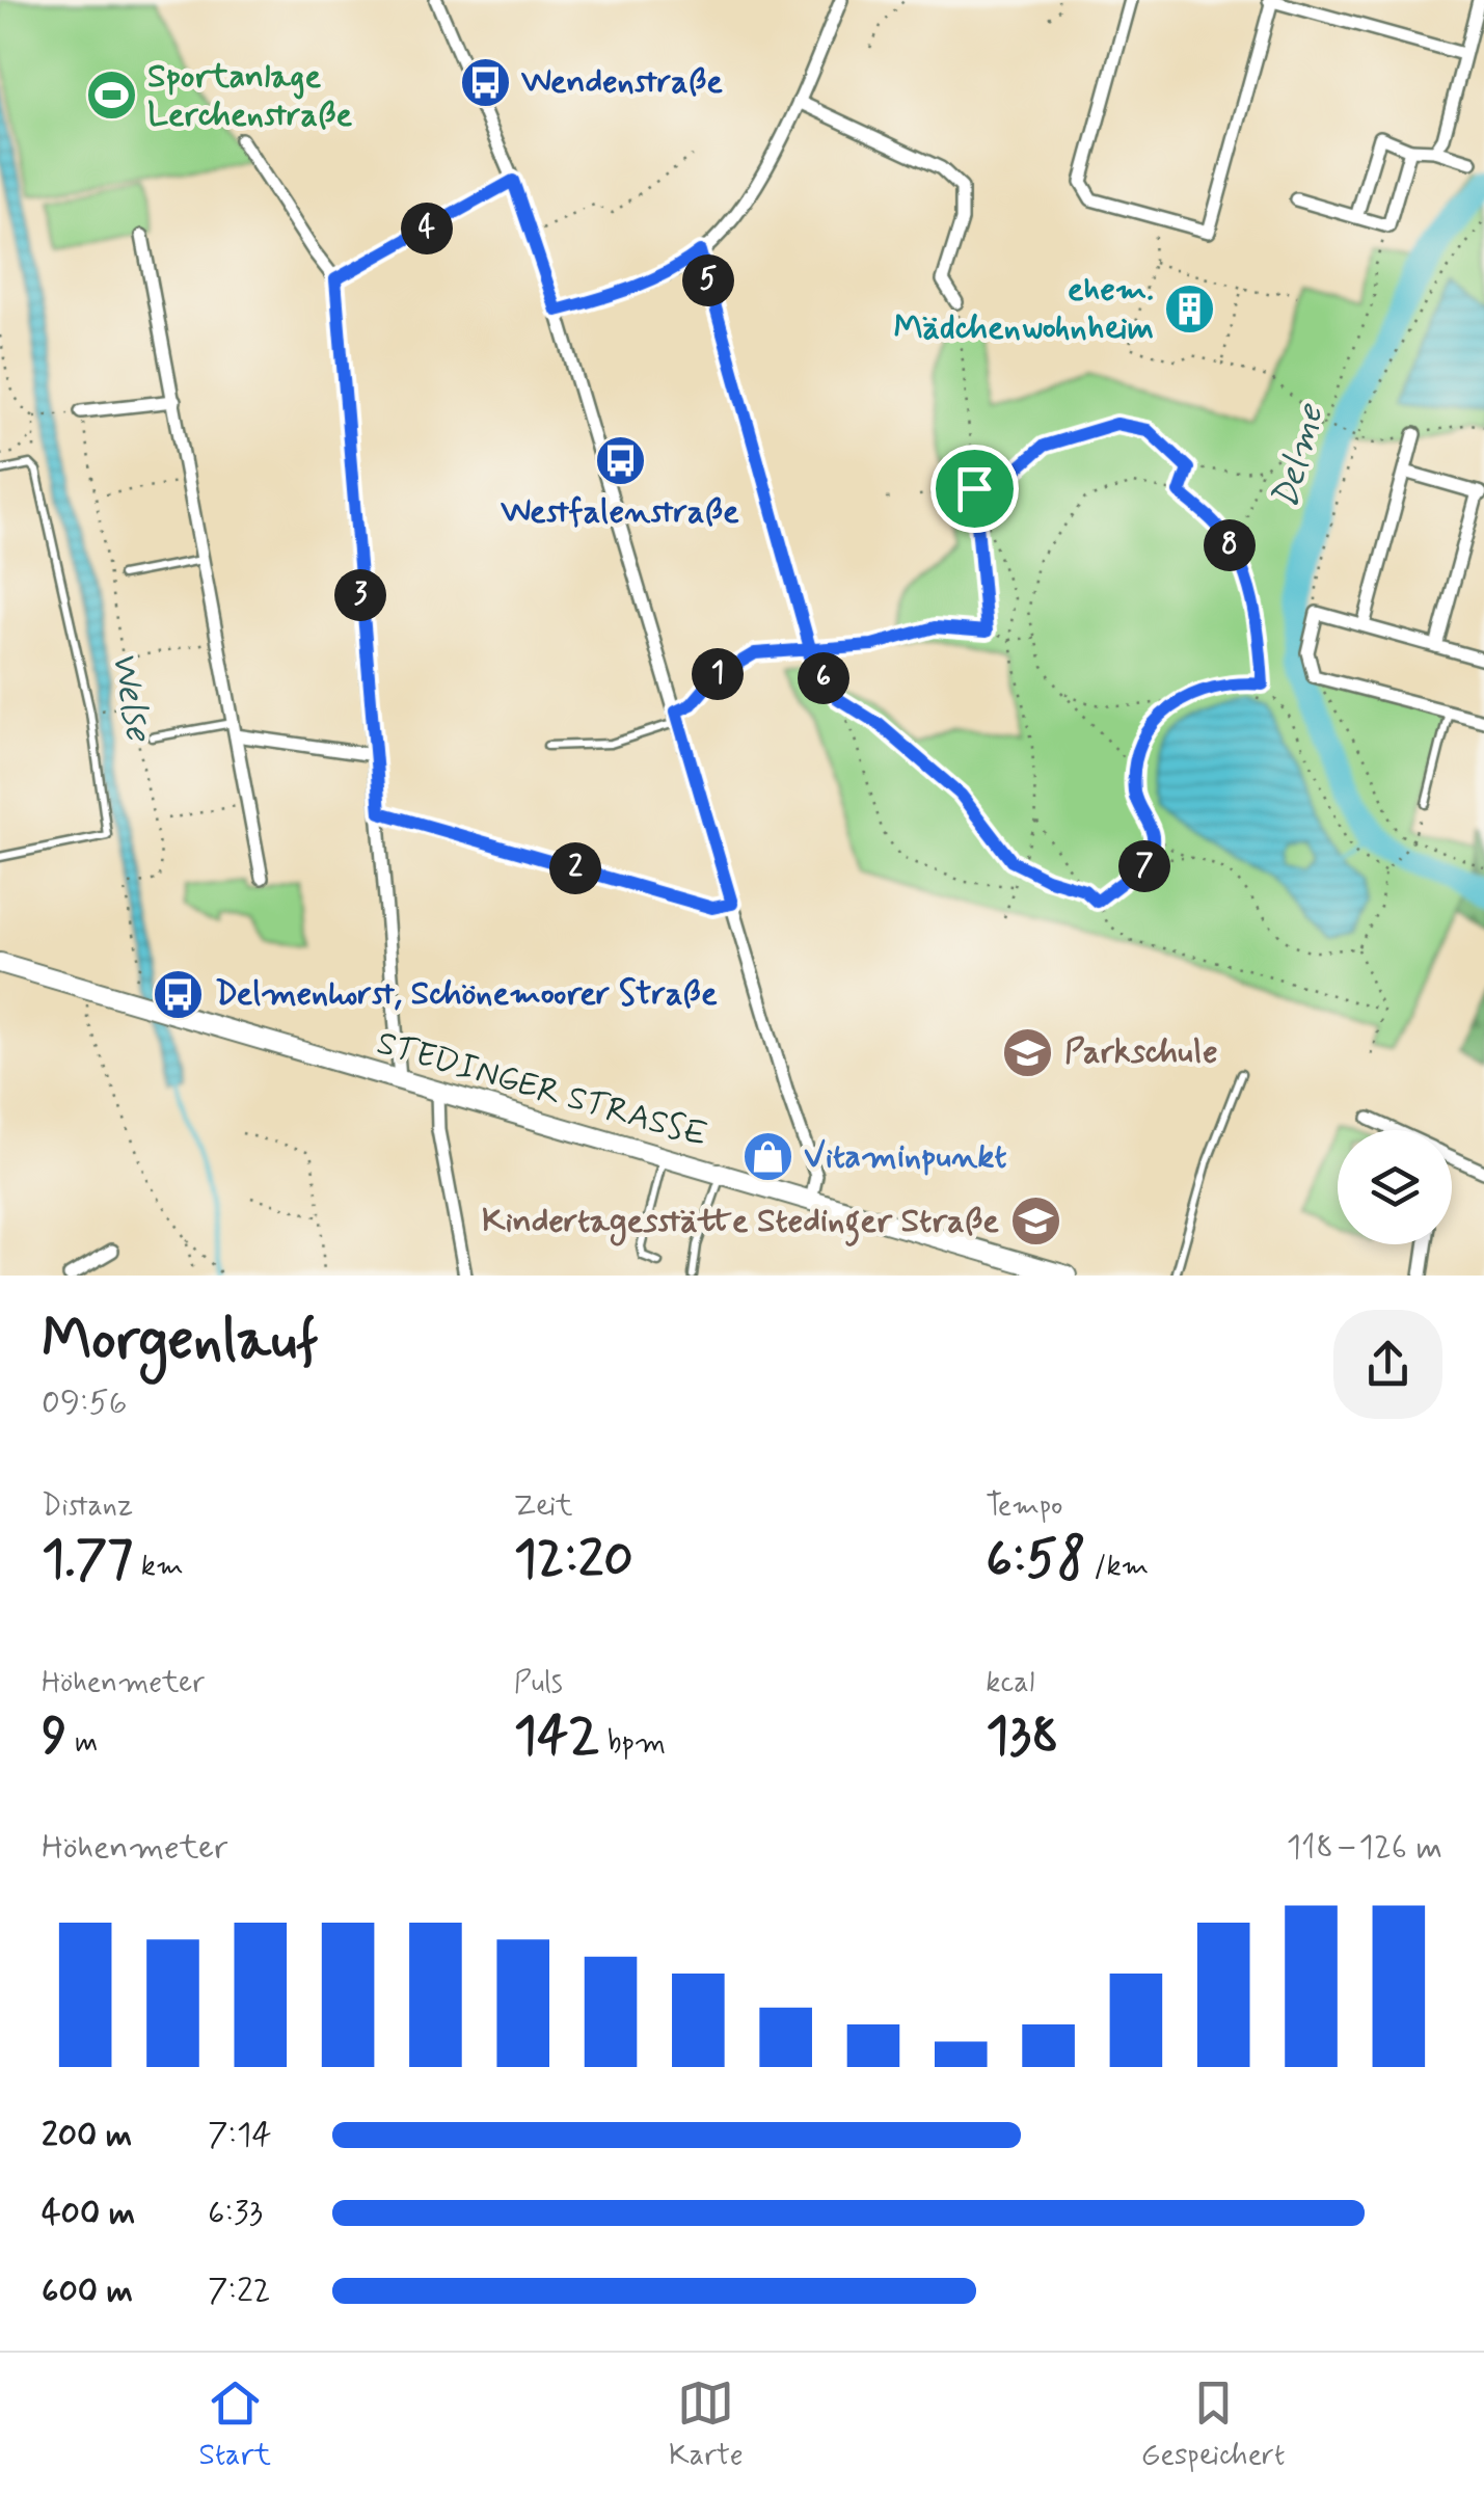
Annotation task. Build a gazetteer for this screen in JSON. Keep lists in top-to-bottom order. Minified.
{"streets":{"main road":["STEDINGER STRASSE"]},"water":["Delme","Welse"],"places":{"bus stop":["Wendenstraße","Westfalenstraße","Delmenhorst, Schönemoorer Straße"],"sports":["Sportanlage Lerchenstraße"],"building":["ehem. Mädchenwohnheim"],"school or university":["Parkschule","Kindertagesstätte Stedinger Straße"],"shop":["Vitaminpunkt"]},"page":{"pins":["4","5","8","3","1","6","7","2"],"heading":["Morgenlauf","09:56"],"stats":[["Distanz","1.77 km"],["Zeit","12:20"],["Tempo","6:58 /km"],["Höhenmeter","9 m"],["Puls","142 bpm"],["kcal","138"]],"chart":["Höhenmeter","118–126 m"],"list":[{"name":"200 m","note":"7:14"},{"name":"400 m","note":"6:33"},{"name":"600 m","note":"7:22"}],"tabs":["Start","Karte","Gespeichert"]}}
